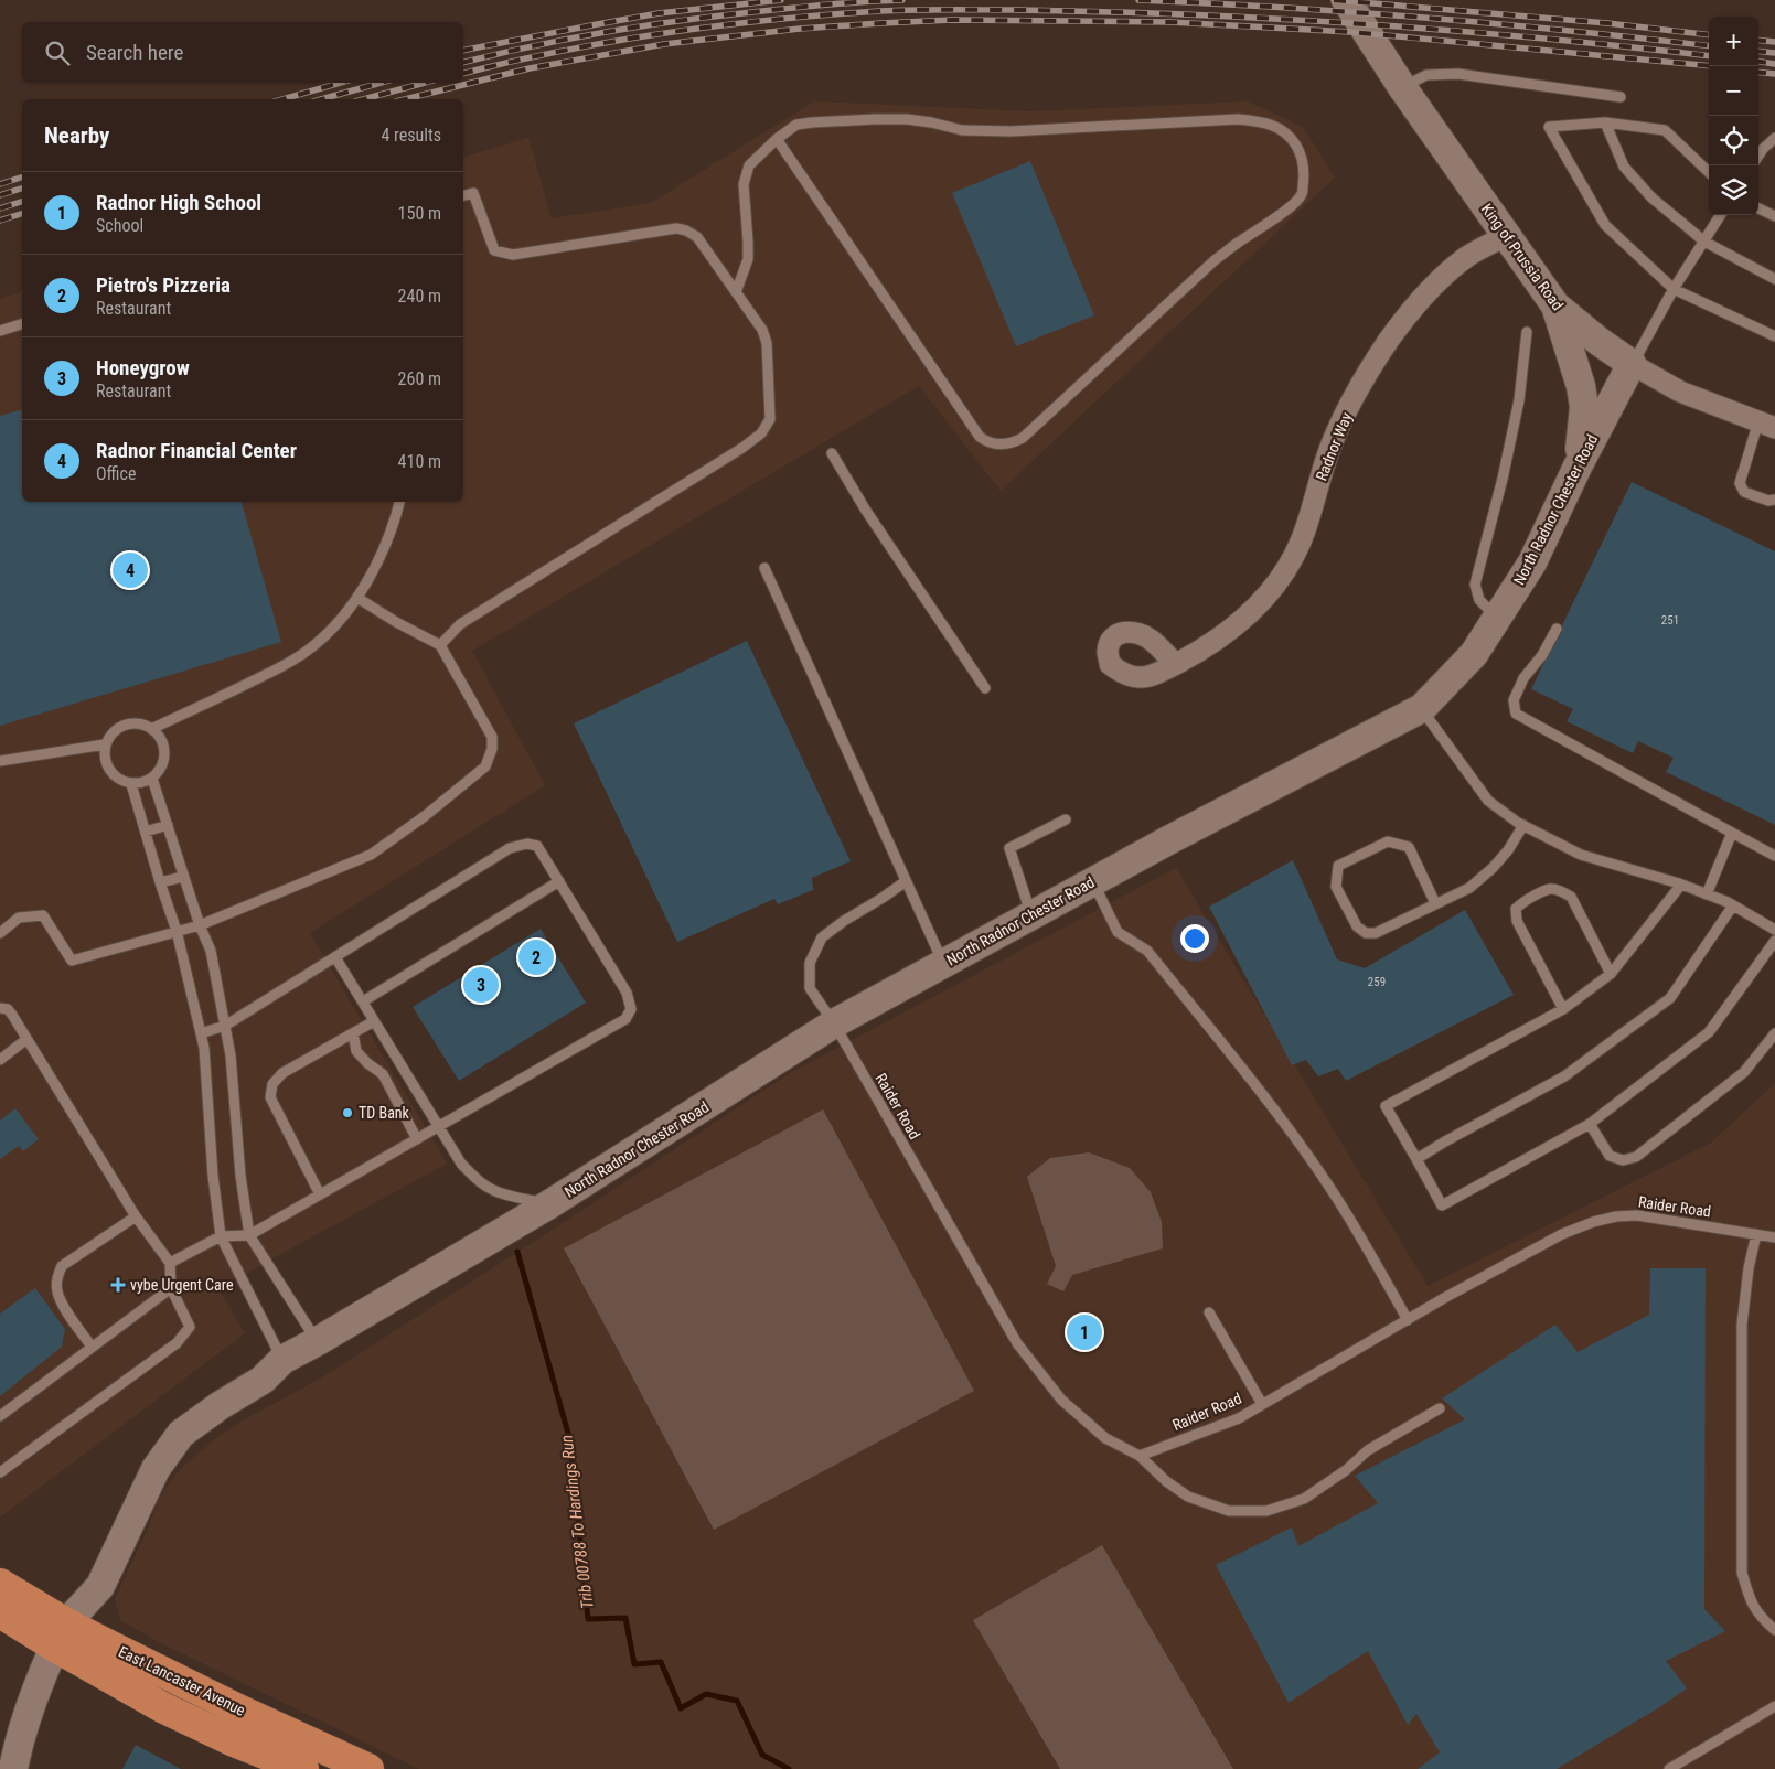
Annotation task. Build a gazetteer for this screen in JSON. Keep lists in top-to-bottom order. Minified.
{"streets":{"highway":["East Lancaster Avenue"],"main road":["King of Prussia Road","North Radnor Chester Road"],"street":["Radnor Way"],"lane":["Raider Road"]},"crossings":[["King of Prussia Road","Radnor Way"],["King of Prussia Road","North Radnor Chester Road"],["North Radnor Chester Road","Raider Road"],["North Radnor Chester Road","East Lancaster Avenue"]],"water":["Trib 00788 To Hardings Run"],"places":{"other":["TD Bank"],"health":["vybe Urgent Care"]},"house_numbers":["251","259"],"page":{"map_buttons":["+","−"],"search":"Search here","heading":["Nearby","4 results"],"list":[{"mark":"1","name":"Radnor High School","note":"School","value":"150 m"},{"mark":"2","name":"Pietro's Pizzeria","note":"Restaurant","value":"240 m"},{"mark":"3","name":"Honeygrow","note":"Restaurant","value":"260 m"},{"mark":"4","name":"Radnor Financial Center","note":"Office","value":"410 m"}],"pins":["4","2","3","1"]}}
